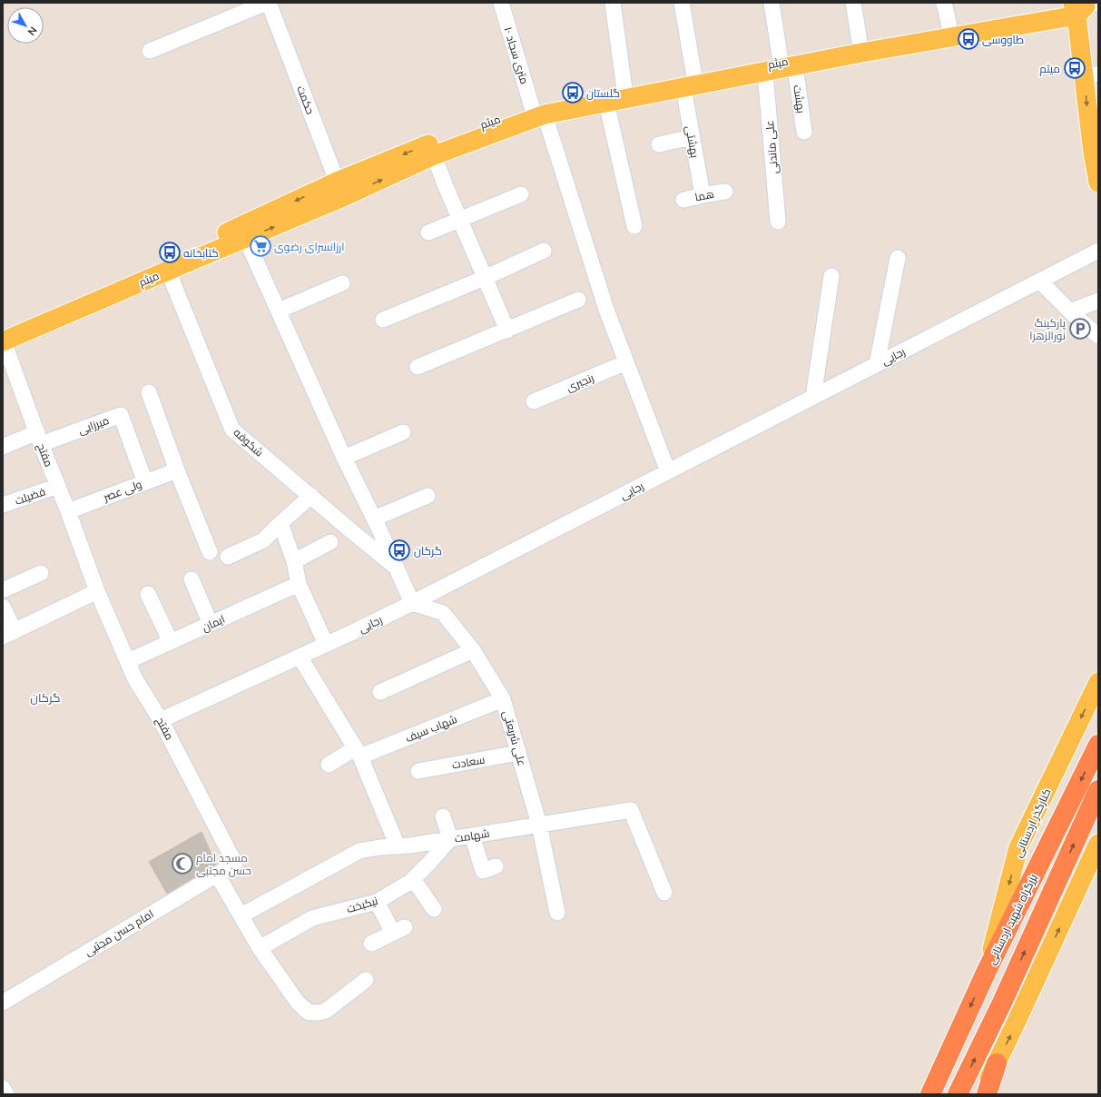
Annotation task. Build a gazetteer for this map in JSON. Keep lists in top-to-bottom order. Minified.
{"streets":{"highway":["بزرگراه شهید اردستانی"],"main road":["میثم","کنارگذر اردستانی"],"street":["۱۰ متری سجاد","بهشت","حکمت","بهشتی","علی ماندنی","هما","رجایی","رنجبری","میرزایی","شکوفه","مفتح","ولی عصر","فضیلت","ایمان","شهاب سیف","علی شریعتی","سعادت","شهامت","نیکبخت","امام حسن مجتبی"]},"crossings":[["۱۰ متری سجاد","میثم"],["۱۰ متری سجاد","رجایی"],["۱۰ متری سجاد","رنجبری"],["میثم","بهشت"],["میثم","حکمت"],["میثم","بهشتی"],["میثم","علی ماندنی"],["میثم","شکوفه"],["میثم","مفتح"],["بهشت","علی ماندنی"],["بهشتی","هما"],["رجایی","مفتح"],["رجایی","علی شریعتی"],["میرزایی","مفتح"],["میرزایی","ولی عصر"],["مفتح","ولی عصر"],["مفتح","فضیلت"],["مفتح","ایمان"],["مفتح","امام حسن مجتبی"],["شهاب سیف","علی شریعتی"],["علی شریعتی","سعادت"],["علی شریعتی","شهامت"],["کنارگذر اردستانی","بزرگراه شهید اردستانی"],["شهامت","نیکبخت"]],"districts":["گرکان"],"places":{"bus stop":["طاووسی","میثم","گلستان","کتابخانه","گرکان"],"supermarket":["ارزانسرای رضوی"],"parking":["پارکینگ نورالزهرا"],"mosque":["مسجد امام حسن مجتبی"]},"north":"bottom right"}
